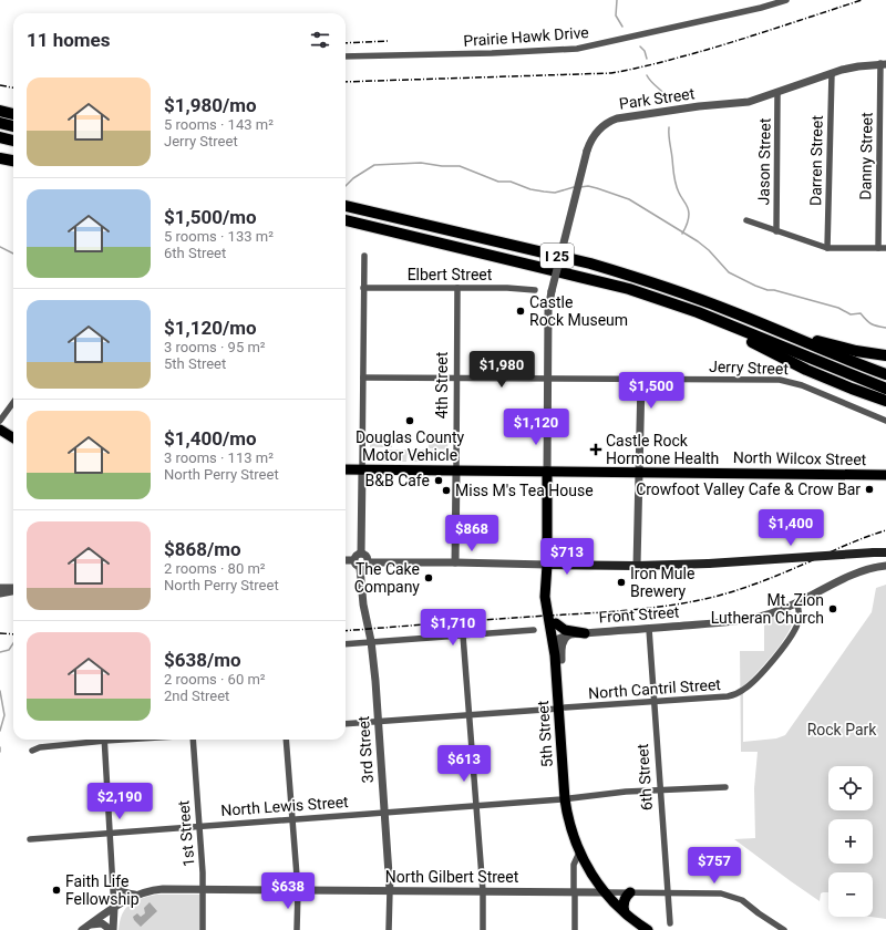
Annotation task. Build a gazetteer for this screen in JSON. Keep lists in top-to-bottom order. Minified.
{"streets":{"highway":["I 25"],"main road":["North Wilcox Street","5th Street"],"street":["Prairie Hawk Drive","Park Street","Danny Street","Darren Street","Jason Street","Elbert Street","Jerry Street","4th Street","Front Street","North Cantril Street","3rd Street","6th Street","North Lewis Street","1st Street","North Gilbert Street"]},"crossings":[["Park Street","Danny Street"],["Park Street","Darren Street"],["Park Street","Jason Street"],["Park Street","5th Street"],["Elbert Street","4th Street"],["Jerry Street","4th Street"],["Jerry Street","5th Street"],["4th Street","North Wilcox Street"],["North Wilcox Street","5th Street"],["Front Street","North Cantril Street"],["Front Street","5th Street"],["Front Street","6th Street"],["North Cantril Street","5th Street"],["North Cantril Street","3rd Street"],["North Cantril Street","6th Street"],["5th Street","North Lewis Street"],["5th Street","North Gilbert Street"],["3rd Street","North Lewis Street"],["3rd Street","North Gilbert Street"],["6th Street","North Lewis Street"],["6th Street","North Gilbert Street"],["North Lewis Street","1st Street"],["1st Street","North Gilbert Street"]],"parks":["Rock Park"],"places":{"other":["Castle Rock Museum","Douglas County Motor Vehicle","B&B Cafe","Crowfoot Valley Cafe & Crow Bar","Miss M's Tea House","The Cake Company","Iron Mule Brewery","Mt. Zion Lutheran Church","Faith Life Fellowship"],"health":["Castle Rock Hormone Health"]},"page":{"heading":"11 homes","list":[{"name":"$1,980/mo","note":"5 rooms · 143 m² · Jerry Street"},{"name":"$1,500/mo","note":"5 rooms · 133 m² · 6th Street"},{"name":"$1,120/mo","note":"3 rooms · 95 m² · 5th Street"},{"name":"$1,400/mo","note":"3 rooms · 113 m² · North Perry Street"},{"name":"$868/mo","note":"2 rooms · 80 m² · North Perry Street"},{"name":"$638/mo","note":"2 rooms · 60 m² · 2nd Street"}],"price":["$1,980","$1,500","$1,120","$1,400","$868","$713","$1,710","$613","$2,190","$757","$638"],"map_buttons":["+","−"]}}
